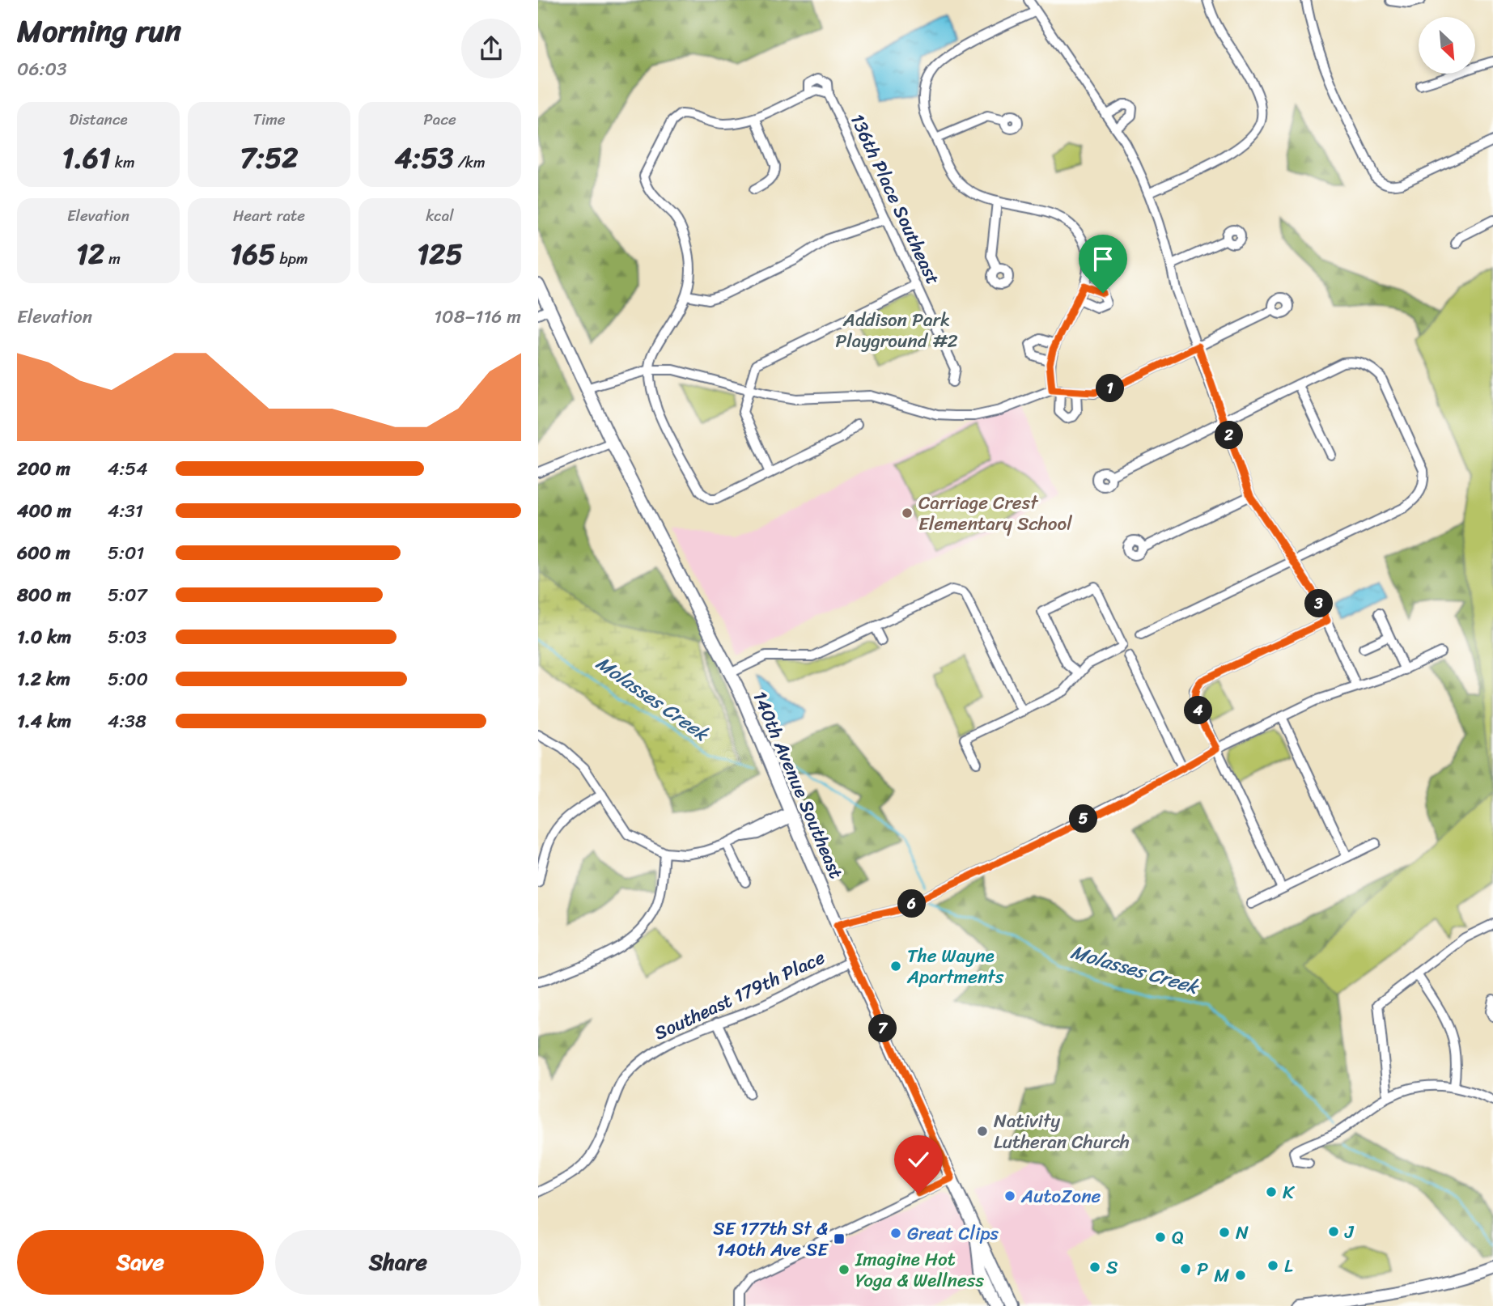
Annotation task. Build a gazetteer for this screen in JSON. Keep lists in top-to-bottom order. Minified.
{"streets":{"main road":["140th Avenue Southeast"],"street":["136th Place Southeast","Southeast 179th Place"]},"crossings":[["140th Avenue Southeast","Southeast 179th Place"]],"water":["Molasses Creek"],"parks":["Addison Park Playground #2"],"places":{"other":["Carriage Crest Elementary School","The Wayne Apartments","Nativity Lutheran Church","K","AutoZone","J","N","Great Clips","Q","L","S","P","Imagine Hot Yoga & Wellness","M"],"transit":["SE 177th St & 140th Ave SE"]},"north":"bottom right","page":{"heading":["Morning run","06:03"],"stats":[["Distance","1.61 km"],["Time","7:52"],["Pace","4:53 /km"],["Elevation","12 m"],["Heart rate","165 bpm"],["kcal","125"]],"chart":["Elevation","108–116 m"],"pins":["1","2","3","4","5","6","7"],"list":[{"name":"200 m","note":"4:54"},{"name":"400 m","note":"4:31"},{"name":"600 m","note":"5:01"},{"name":"800 m","note":"5:07"},{"name":"1.0 km","note":"5:03"},{"name":"1.2 km","note":"5:00"},{"name":"1.4 km","note":"4:38"}],"buttons":["Save","Share"]}}
